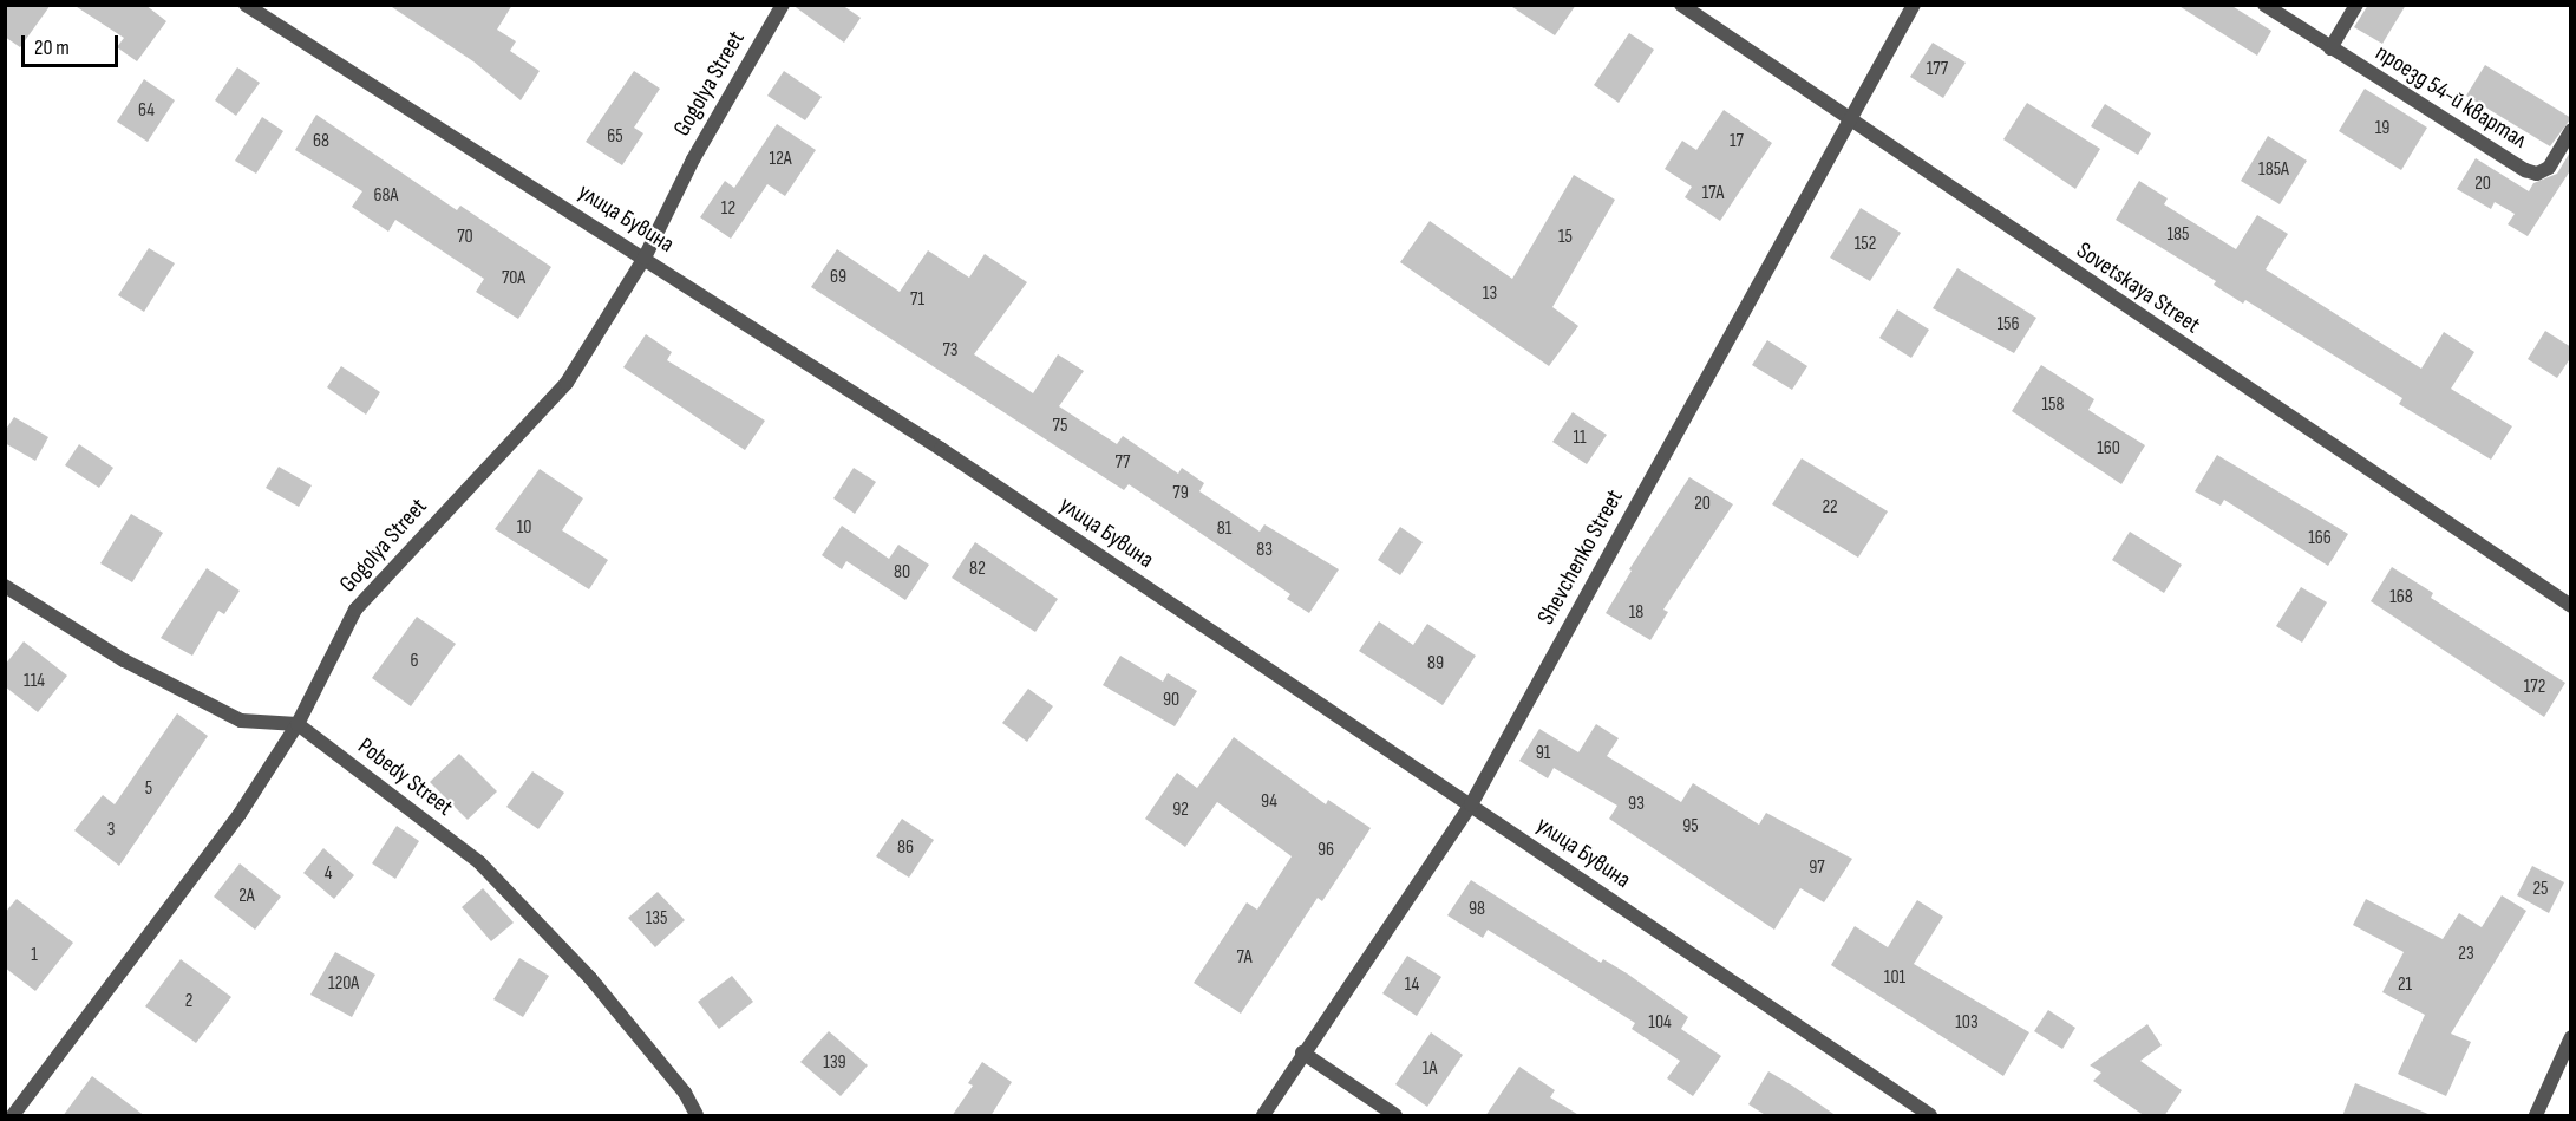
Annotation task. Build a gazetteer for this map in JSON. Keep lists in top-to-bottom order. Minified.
{"streets":{"street":["Gogolya Street","проезд 54-й квартал","улица Бувина","Sovetskaya Street","Shevchenko Street","Pobedy Street"]},"crossings":[["Gogolya Street","улица Бувина"],["Gogolya Street","Pobedy Street"],["улица Бувина","Shevchenko Street"],["Sovetskaya Street","Shevchenko Street"]],"house_numbers":["177","64","19","65","68","17","12А","185А","20","17А","68А","12","185","70","15","152","69","70А","13","71","156","73","158","75","11","160","77","79","20","22","10","81","166","83","82","80","168","18","6","89","114","172","90","91","5","94","93","92","95","3","86","96","97","4","25","2А","98","135","23","1","7А","101","120А","14","21","2","104","103","139","1А"],"scale_bar":"20 m"}
